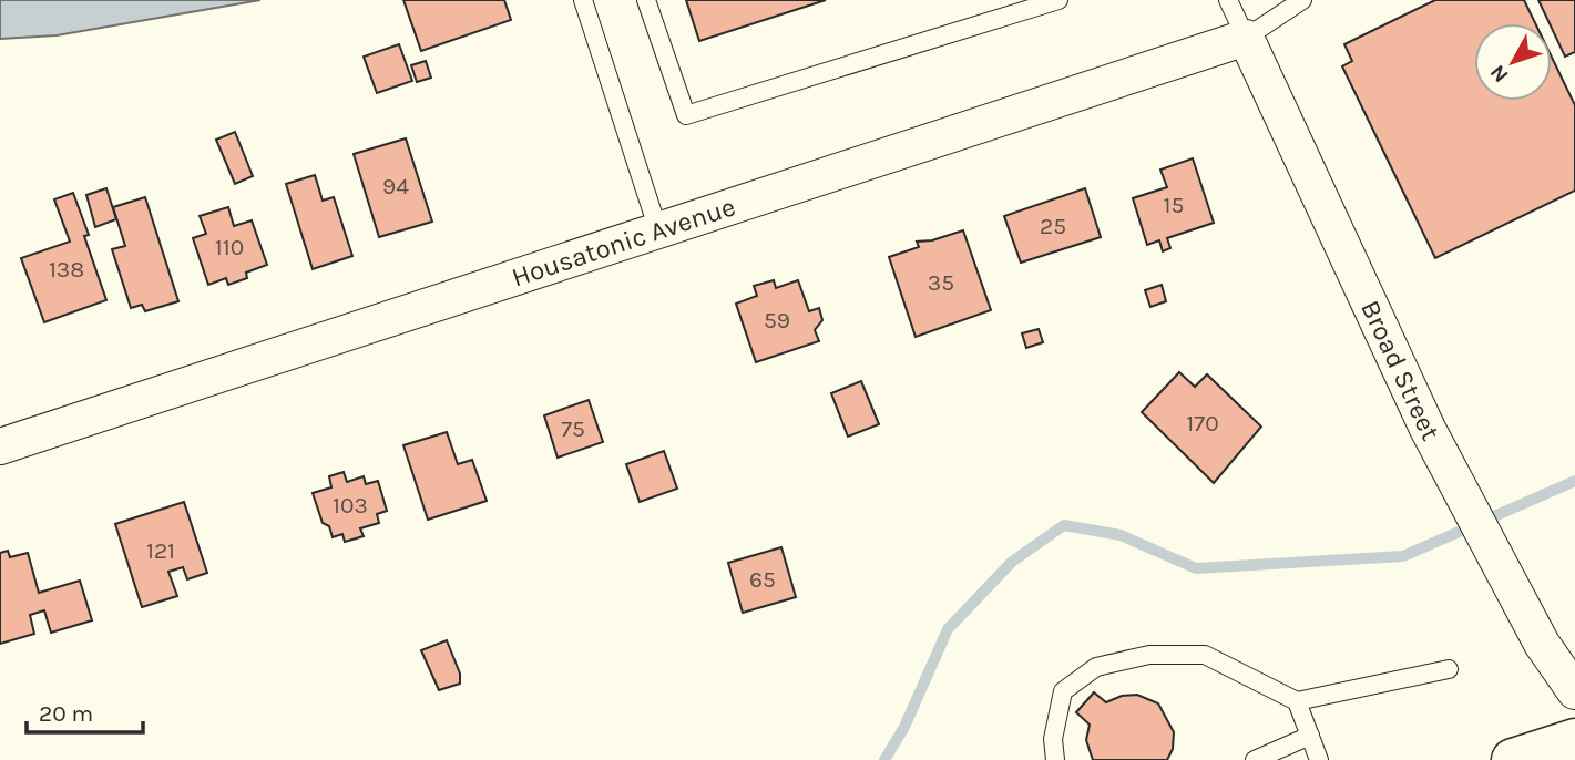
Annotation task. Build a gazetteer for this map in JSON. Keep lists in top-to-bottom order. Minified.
{"streets":{"street":["Housatonic Avenue","Broad Street"]},"crossings":[["Housatonic Avenue","Broad Street"]],"house_numbers":["94","15","25","110","138","35","59","170","75","103","121","65"],"scale_bar":"20 m","north":"bottom left"}
